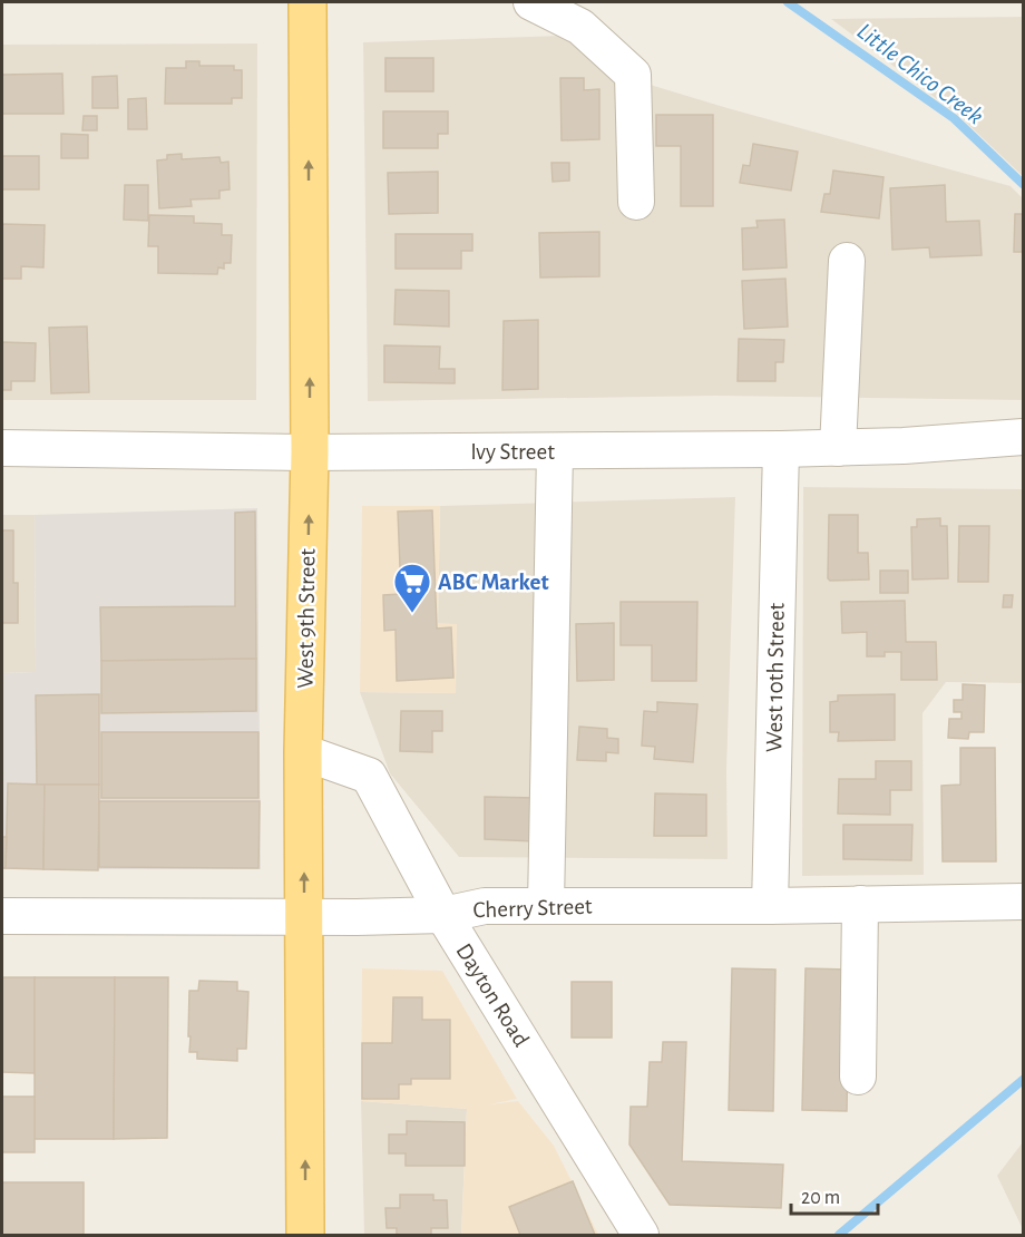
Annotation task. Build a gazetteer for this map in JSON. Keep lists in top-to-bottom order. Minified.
{"streets":{"main road":["West 9th Street"],"street":["Ivy Street","West 10th Street","Cherry Street","Dayton Road"]},"crossings":[["Ivy Street","West 9th Street"],["Ivy Street","West 10th Street"],["West 9th Street","Cherry Street"],["West 9th Street","Dayton Road"],["West 10th Street","Cherry Street"],["Cherry Street","Dayton Road"]],"one_way":["West 9th Street"],"water":["Little Chico Creek"],"places":{"supermarket":["ABC Market"]},"scale_bar":"20 m"}
